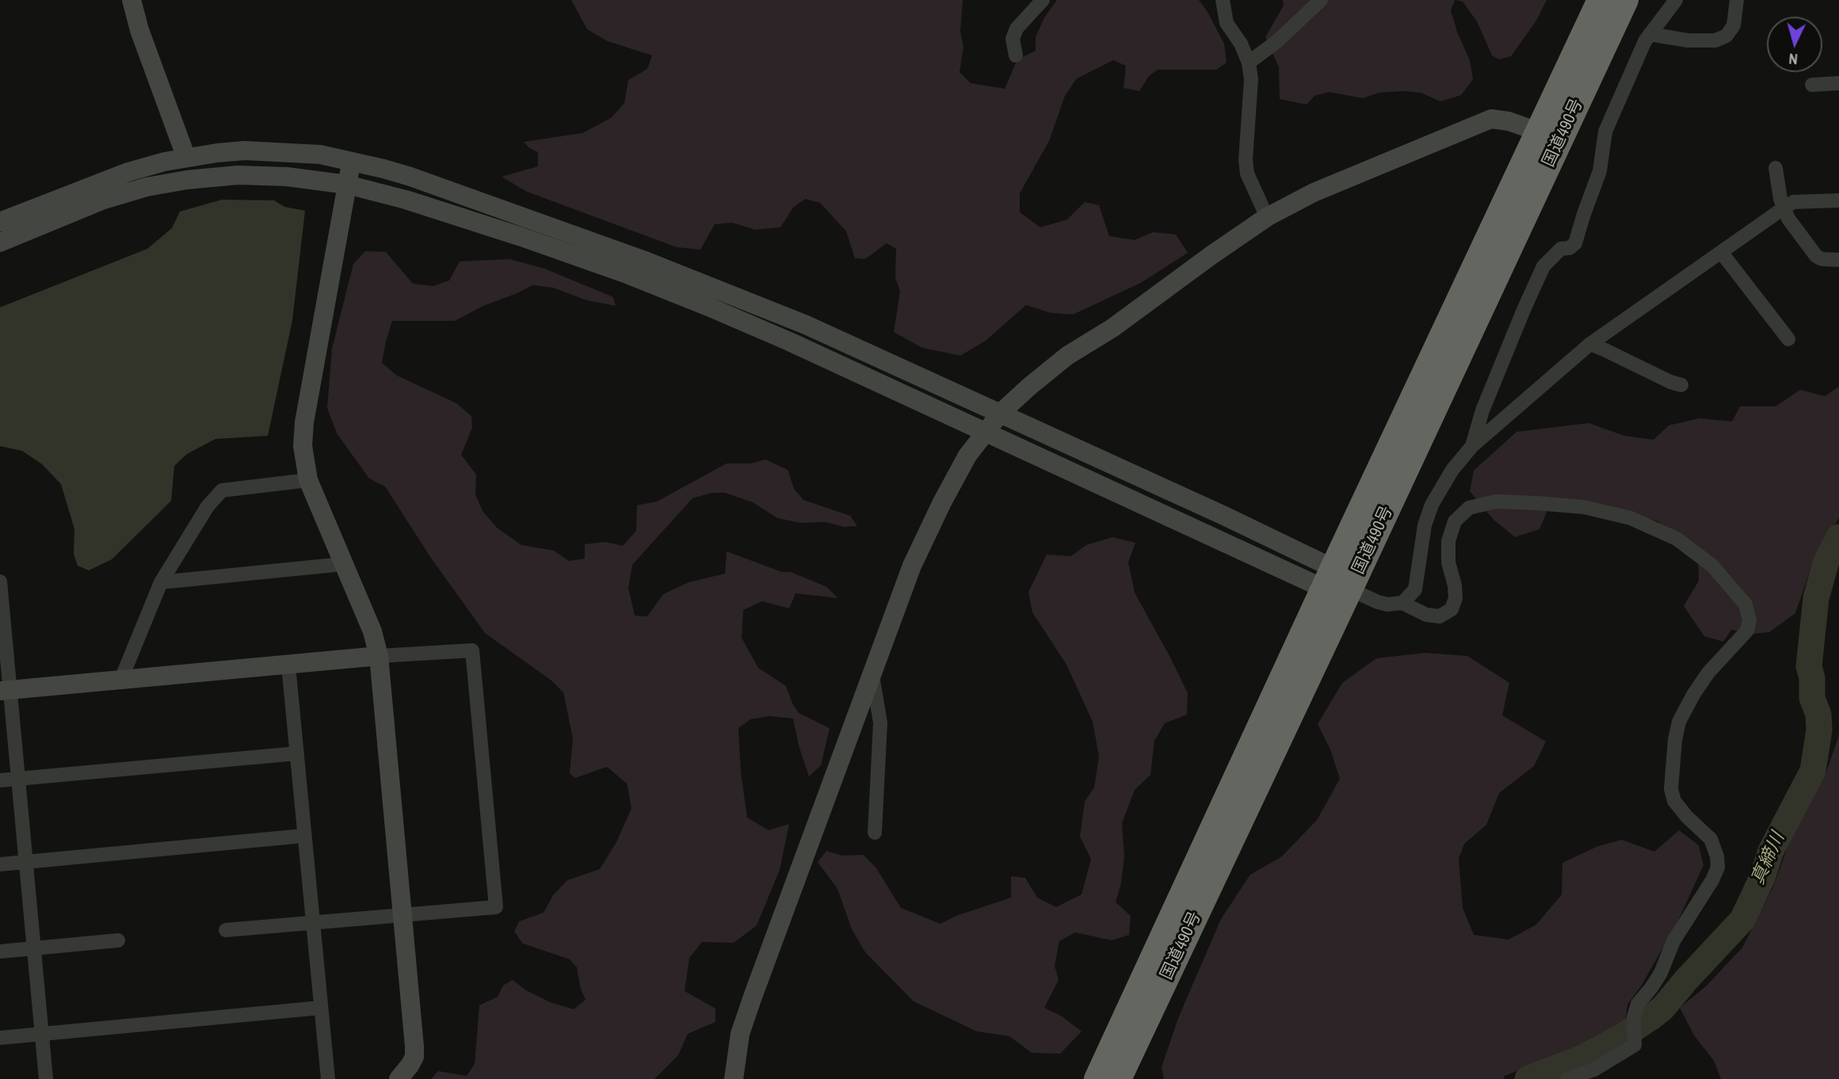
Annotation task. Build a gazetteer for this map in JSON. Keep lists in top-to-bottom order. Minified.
{"streets":{"highway":["国道490号"]},"water":["真締川"],"north":"bottom"}
